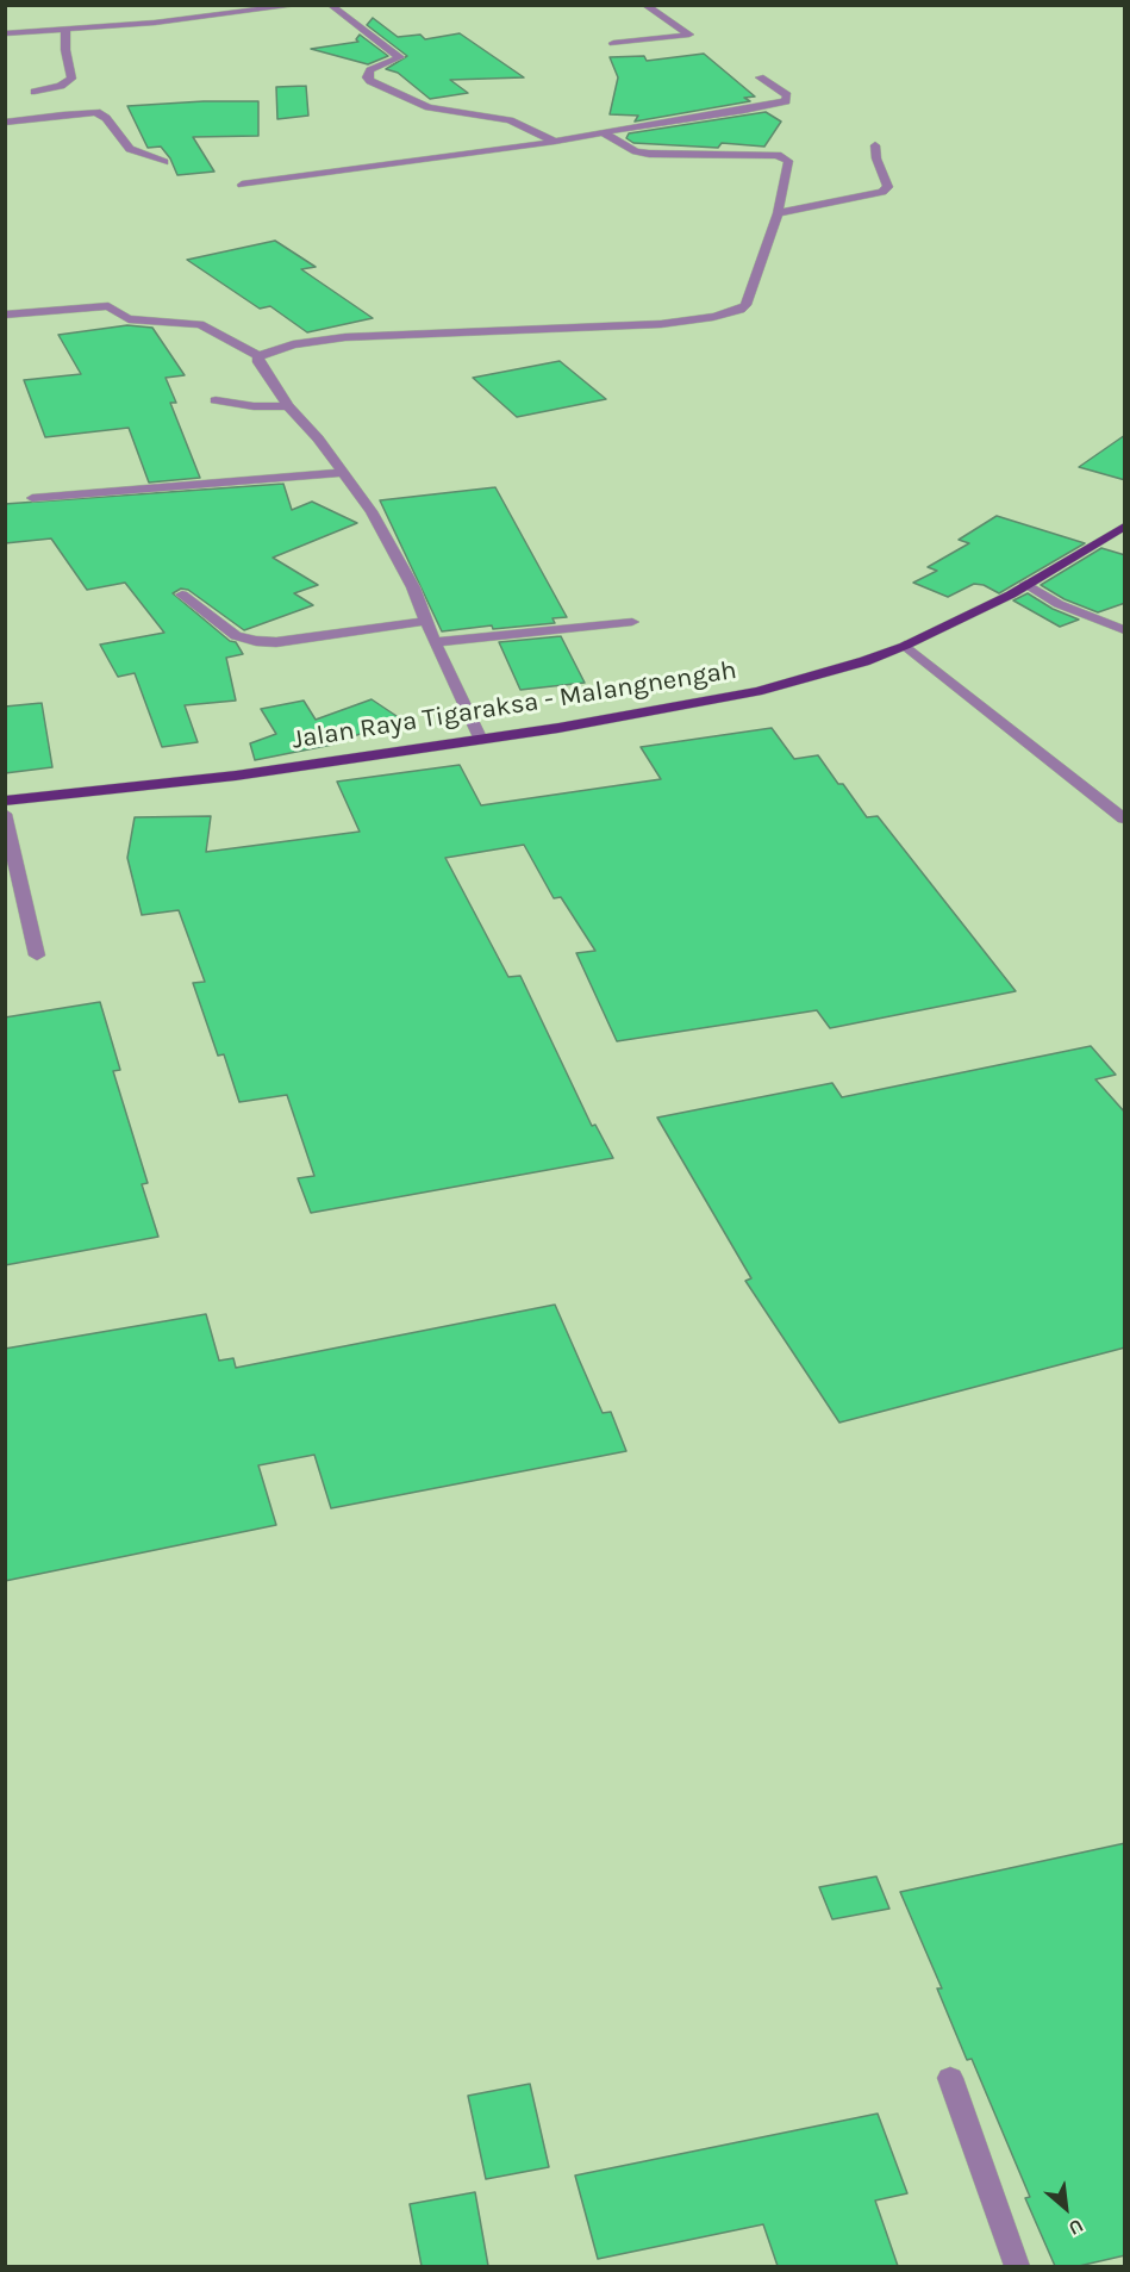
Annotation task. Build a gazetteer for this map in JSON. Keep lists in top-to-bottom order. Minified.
{"streets":{"main road":["Jalan Raya Tigaraksa - Malangnengah"]},"north":"bottom right"}
